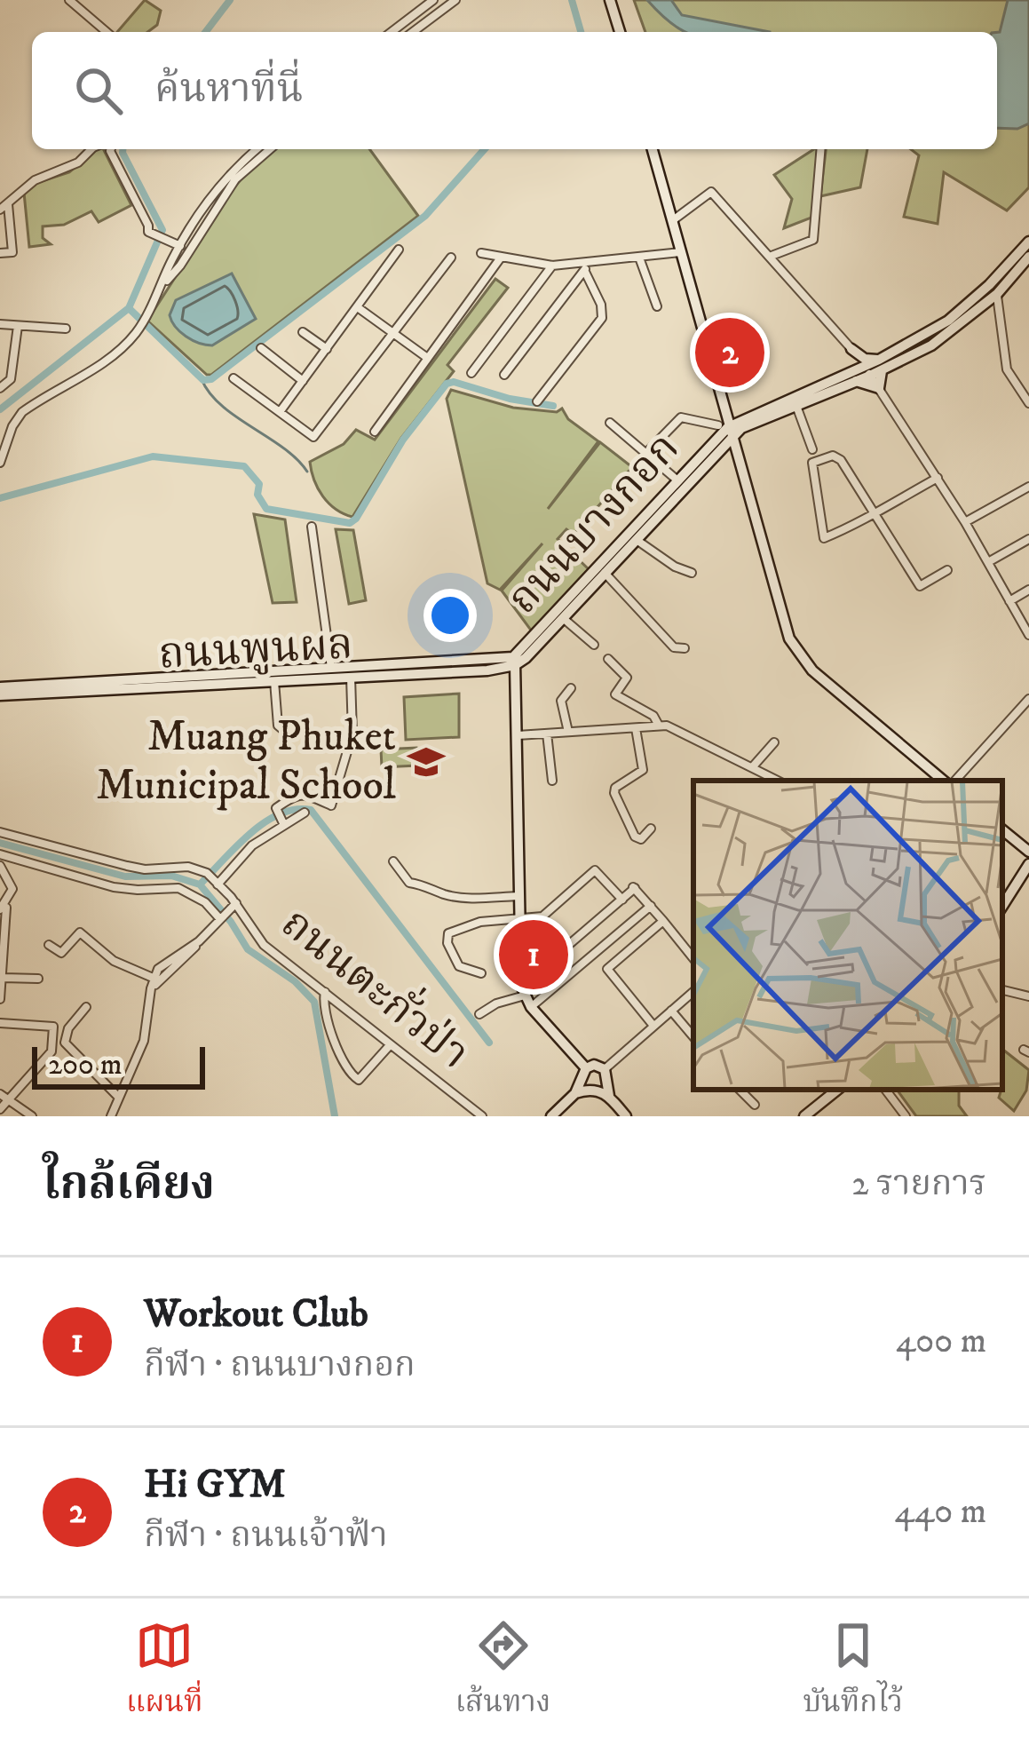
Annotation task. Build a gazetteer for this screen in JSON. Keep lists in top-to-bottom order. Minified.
{"streets":{"main road":["ถนนบางกอก","ถนนพูนผล"],"street":["ถนนตะกั่วป่า"]},"crossings":[["ถนนบางกอก","ถนนพูนผล"]],"places":{"school or university":["Muang Phuket Municipal School"]},"scale_bar":"200 m","page":{"search":"ค้นหาที่นี่","pins":["2","1"],"scale":"200 m","heading":["ใกล้เคียง","2 รายการ"],"list":[{"mark":"1","name":"Workout Club","note":"กีฬา · ถนนบางกอก","value":"400 m"},{"mark":"2","name":"Hi GYM","note":"กีฬา · ถนนเจ้าฟ้า","value":"440 m"}],"nav":["แผนที่","เส้นทาง","บันทึกไว้"]}}
